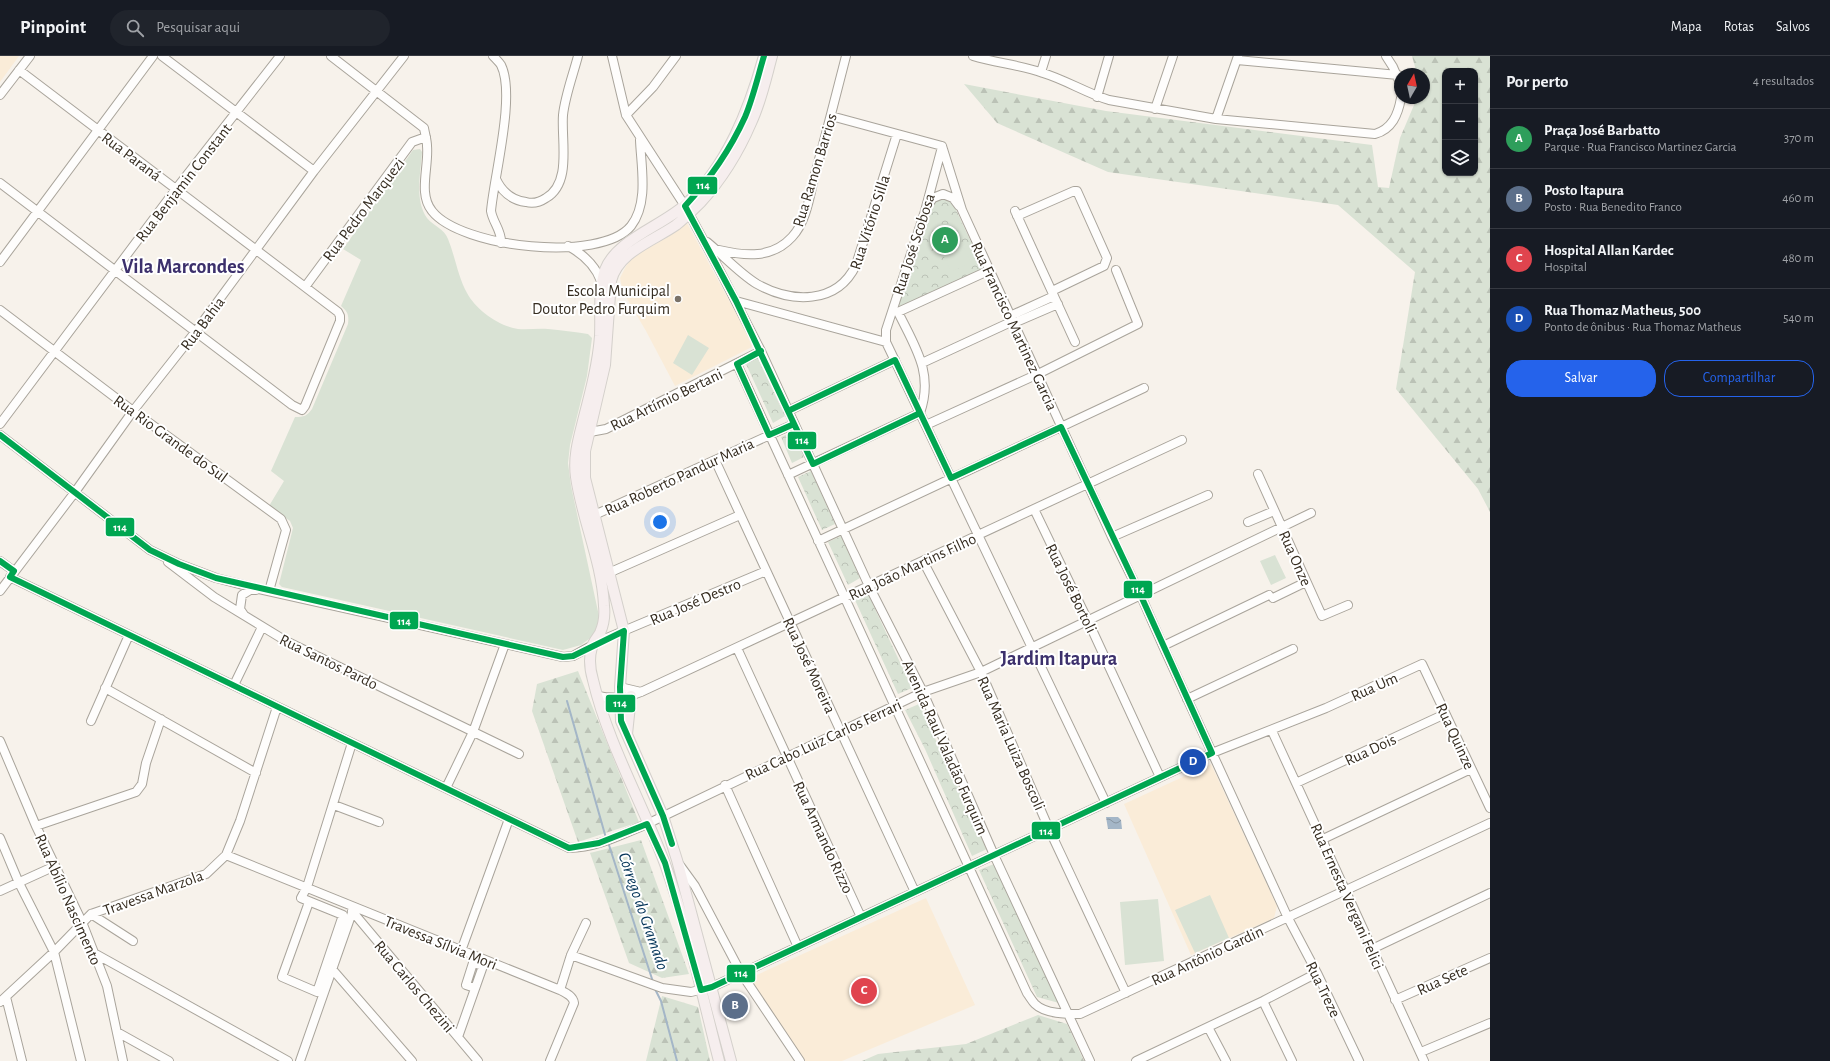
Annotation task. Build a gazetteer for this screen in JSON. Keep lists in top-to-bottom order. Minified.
{"streets":{"street":["Rua Paraná","Rua Ramon Barrios","Rua Benjamin Constant","Rua Pedro Marquezi","Rua Vitório Silla","Rua José Scobosa","Rua Bahia","Rua Francisco Martinez Garcia","Rua Artímio Bertani","Rua Rio Grande do Sul","Rua Roberto Pandur Maria","Rua Onze","Rua João Martins Filho","Rua José Bortoli","Rua José Destro","Rua Santos Pardo","Rua José Moreira","Rua Um","Rua Quinze","Rua Cabo Luiz Carlos Ferrari","Rua Maria Luiza Boscoli","Avenida Raul Valadão Furquim","Rua Dois","Rua Armando Rizzo","Travessa Marzola","Rua Ernesta Vergani Felici","Rua Abílio Nascimento","Travessa Sílvia Mori","Rua Antônio Gardin","Rua Sete","Rua Carlos Chezini","Rua Treze"]},"crossings":[["Rua Paraná","Rua Benjamin Constant"],["Rua Paraná","Rua Pedro Marquezi"],["Rua Paraná","Rua Bahia"],["Rua Ramon Barrios","Rua Vitório Silla"],["Rua Ramon Barrios","Avenida Raul Valadão Furquim"],["Rua Benjamin Constant","Rua Rio Grande do Sul"],["Rua José Scobosa","Rua Francisco Martinez Garcia"],["Rua Bahia","Rua Rio Grande do Sul"],["Rua Bahia","Rua Cabo Luiz Carlos Ferrari"],["Rua Francisco Martinez Garcia","Rua João Martins Filho"],["Rua Francisco Martinez Garcia","Rua Um"],["Rua Francisco Martinez Garcia","Rua Cabo Luiz Carlos Ferrari"],["Rua Francisco Martinez Garcia","Rua Antônio Gardin"],["Rua Francisco Martinez Garcia","Rua Treze"],["Rua Artímio Bertani","Avenida Raul Valadão Furquim"],["Rua Rio Grande do Sul","Rua José Destro"],["Rua Roberto Pandur Maria","Rua José Moreira"],["Rua Roberto Pandur Maria","Avenida Raul Valadão Furquim"],["Rua Onze","Rua Cabo Luiz Carlos Ferrari"],["Rua João Martins Filho","Rua José Bortoli"],["Rua João Martins Filho","Rua José Moreira"],["Rua João Martins Filho","Rua Maria Luiza Boscoli"],["Rua João Martins Filho","Avenida Raul Valadão Furquim"],["Rua João Martins Filho","Rua Armando Rizzo"],["Rua José Bortoli","Rua Um"],["Rua José Bortoli","Rua Cabo Luiz Carlos Ferrari"],["Rua José Destro","Rua Santos Pardo"],["Rua José Destro","Rua José Moreira"],["Rua José Moreira","Rua Um"],["Rua José Moreira","Rua Cabo Luiz Carlos Ferrari"],["Rua Um","Rua Quinze"],["Rua Um","Rua Maria Luiza Boscoli"],["Rua Um","Avenida Raul Valadão Furquim"],["Rua Um","Rua Armando Rizzo"],["Rua Um","Rua Ernesta Vergani Felici"],["Rua Quinze","Rua Dois"],["Rua Cabo Luiz Carlos Ferrari","Rua Maria Luiza Boscoli"],["Rua Cabo Luiz Carlos Ferrari","Avenida Raul Valadão Furquim"],["Rua Cabo Luiz Carlos Ferrari","Rua Armando Rizzo"],["Rua Cabo Luiz Carlos Ferrari","Travessa Marzola"],["Rua Maria Luiza Boscoli","Rua Antônio Gardin"],["Avenida Raul Valadão Furquim","Rua Antônio Gardin"],["Rua Dois","Rua Ernesta Vergani Felici"],["Travessa Marzola","Rua Abílio Nascimento"],["Travessa Marzola","Travessa Sílvia Mori"],["Rua Ernesta Vergani Felici","Rua Antônio Gardin"],["Rua Ernesta Vergani Felici","Rua Sete"],["Travessa Sílvia Mori","Rua Carlos Chezini"],["Rua Antônio Gardin","Rua Treze"]],"districts":["Vila Marcondes","Jardim Itapura"],"water":["Córrego do Gramado"],"places":["Escola Municipal Doutor Pedro Furquim"],"lines":["transit line 114"],"north":"top","page":{"header":"Pinpoint","search":"Pesquisar aqui","nav":["Mapa","Rotas","Salvos"],"heading":["Por perto","4 resultados"],"map_buttons":["+","−"],"list":[{"mark":"A","name":"Praça José Barbatto","note":"Parque · Rua Francisco Martinez Garcia","value":"370 m"},{"mark":"B","name":"Posto Itapura","note":"Posto · Rua Benedito Franco","value":"460 m"},{"mark":"C","name":"Hospital Allan Kardec","note":"Hospital","value":"480 m"},{"mark":"D","name":"Rua Thomaz Matheus, 500","note":"Ponto de ônibus · Rua Thomaz Matheus","value":"540 m"}],"pins":["A","D","C","B"],"buttons":["Salvar","Compartilhar"]}}
